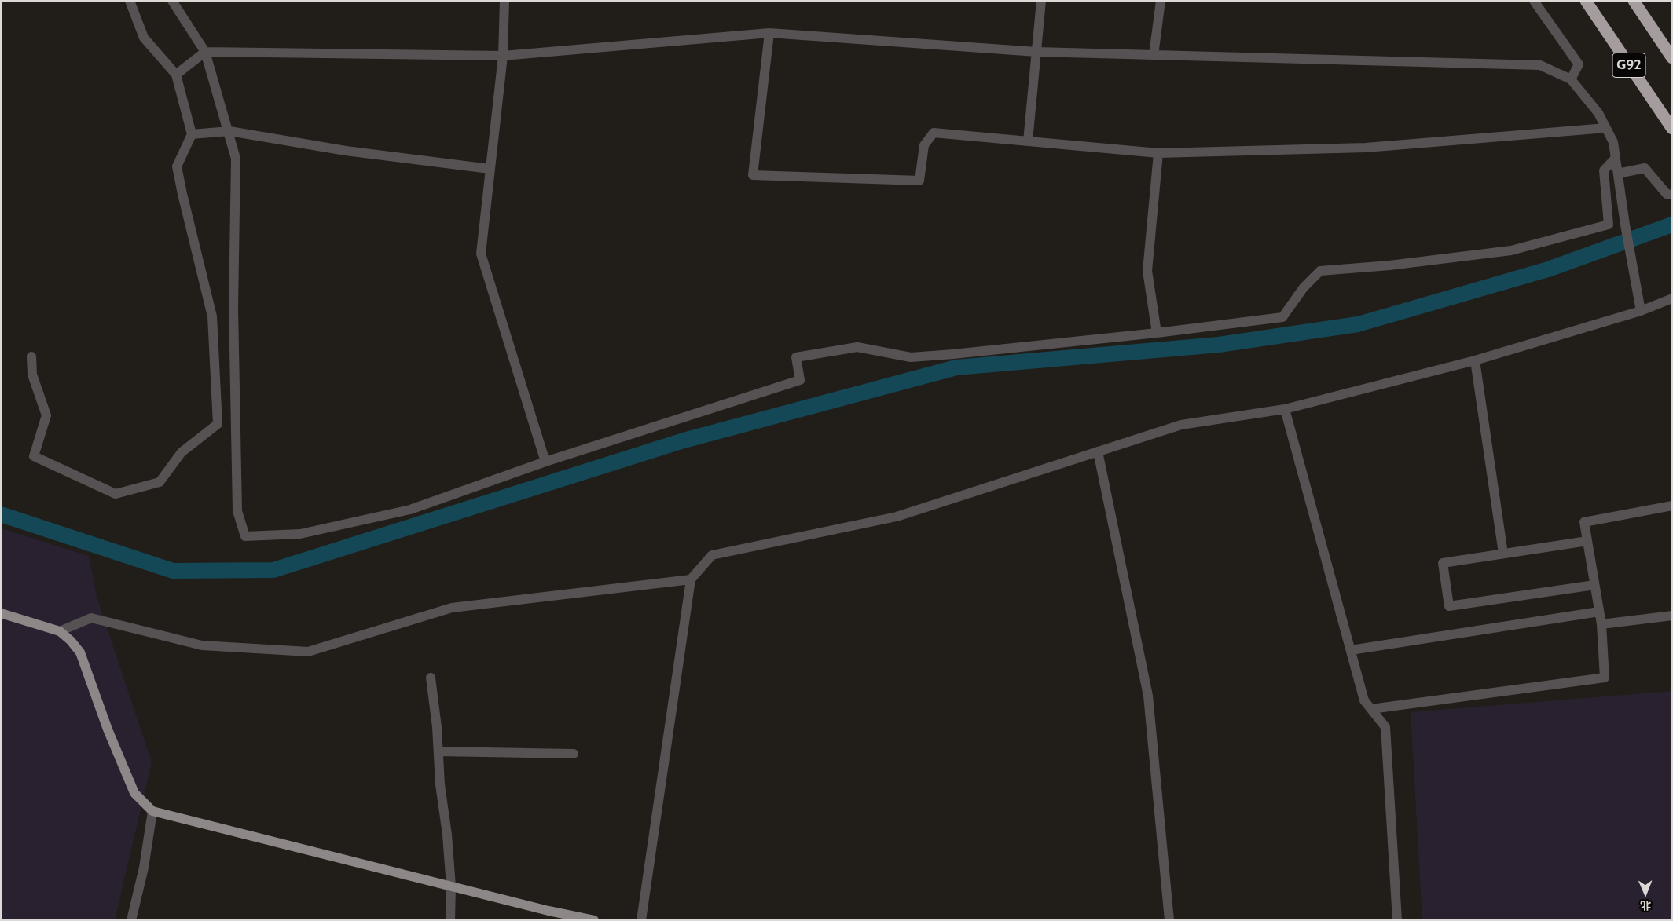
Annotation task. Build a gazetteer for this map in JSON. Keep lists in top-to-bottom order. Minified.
{"streets":{"highway":["G92"]},"north":"bottom"}
